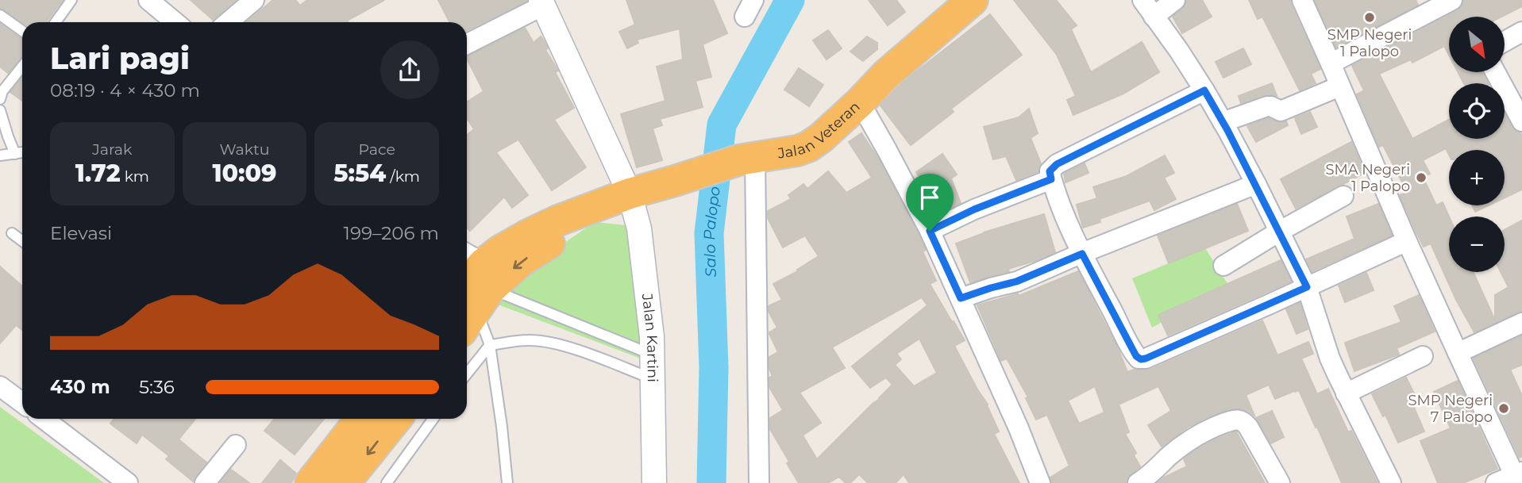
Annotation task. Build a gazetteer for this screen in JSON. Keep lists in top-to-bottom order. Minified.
{"streets":{"highway":["Jalan Veteran"],"street":["Jalan Kartini"]},"crossings":[["Jalan Veteran","Jalan Kartini"]],"water":["Salo Palopo"],"places":["SMP Negeri 1 Palopo","SMA Negeri 1 Palopo","SMP Negeri 7 Palopo"],"north":"bottom right","page":{"map_buttons":["+","−"],"heading":["Lari pagi","08:19 · 4 × 430 m"],"stats":[["Jarak","1.72 km"],["Waktu","10:09"],["Pace","5:54 /km"]],"chart":["Elevasi","199–206 m"],"list":[{"name":"430 m","note":"5:36"}]}}
